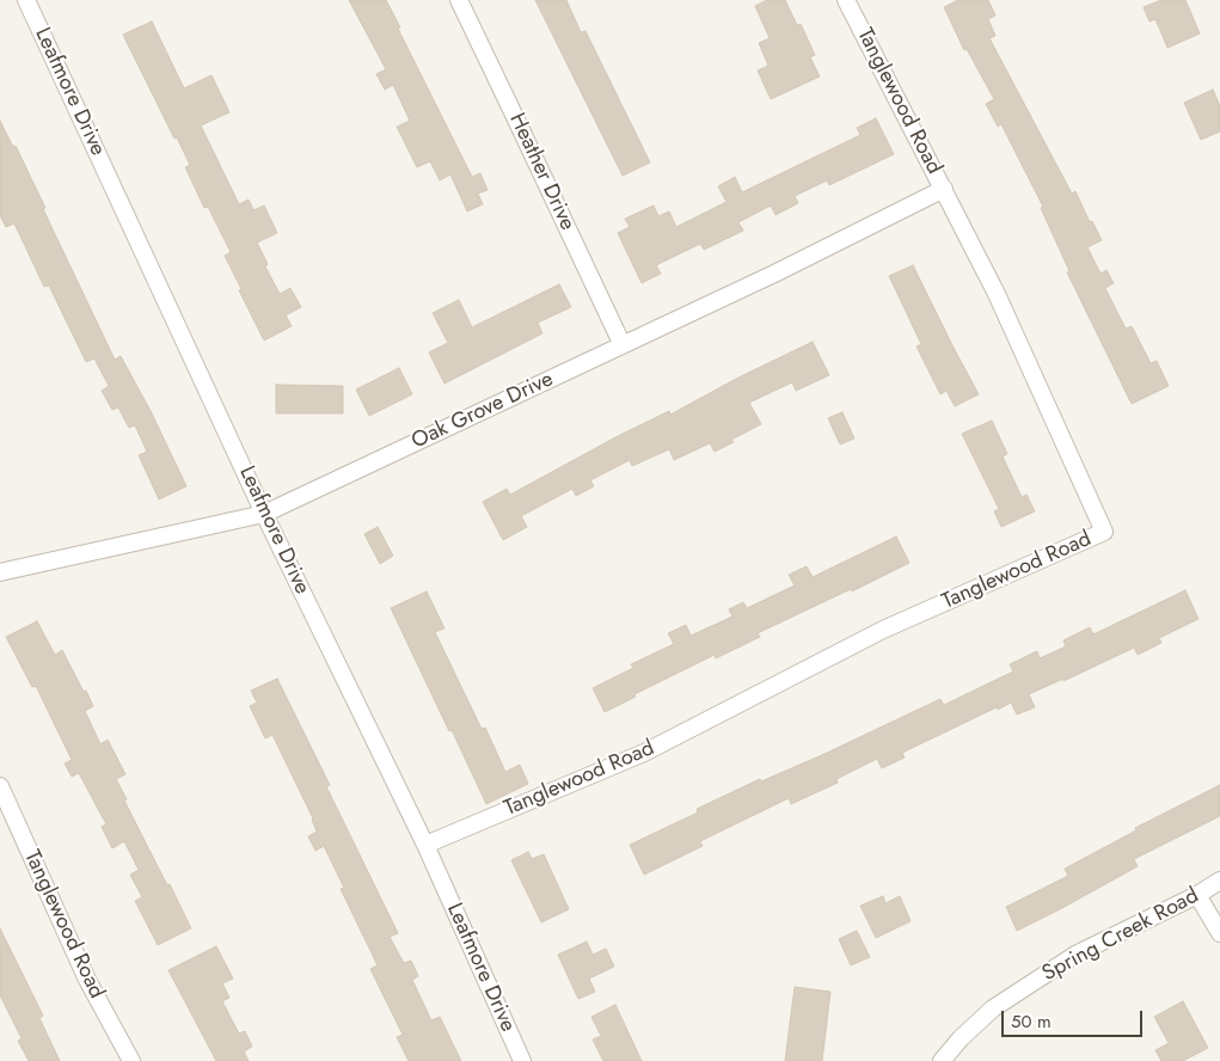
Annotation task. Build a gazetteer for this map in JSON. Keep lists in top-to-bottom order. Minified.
{"streets":{"street":["Leafmore Drive","Tanglewood Road","Heather Drive","Oak Grove Drive","Spring Creek Road"]},"crossings":[["Leafmore Drive","Tanglewood Road"],["Leafmore Drive","Oak Grove Drive"],["Tanglewood Road","Oak Grove Drive"],["Heather Drive","Oak Grove Drive"]],"scale_bar":"50 m"}
